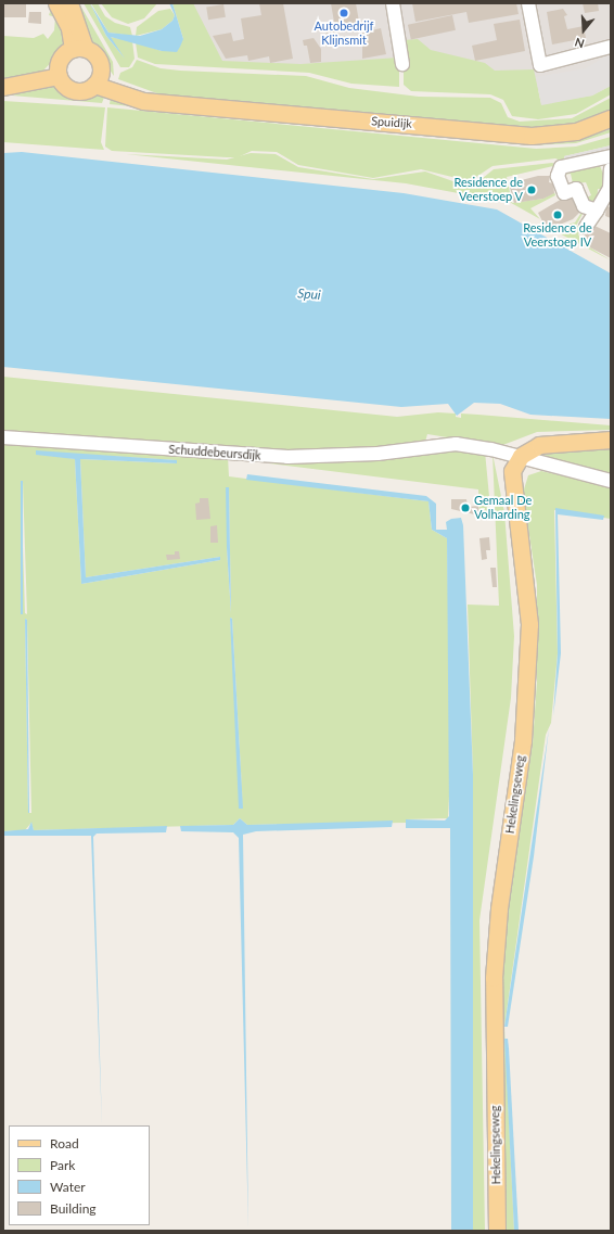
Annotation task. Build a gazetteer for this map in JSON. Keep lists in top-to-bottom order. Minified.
{"streets":{"main road":["Spuidijk","Hekelingseweg"],"street":["Schuddebeursdijk"]},"crossings":[["Schuddebeursdijk","Hekelingseweg"]],"water":["Spui"],"places":["Autobedrijf Klijnsmit","Residence de Veerstoep V","Residence de Veerstoep IV","Gemaal De Volharding"],"legend":["Road","Park","Water","Building"],"north":"bottom"}
